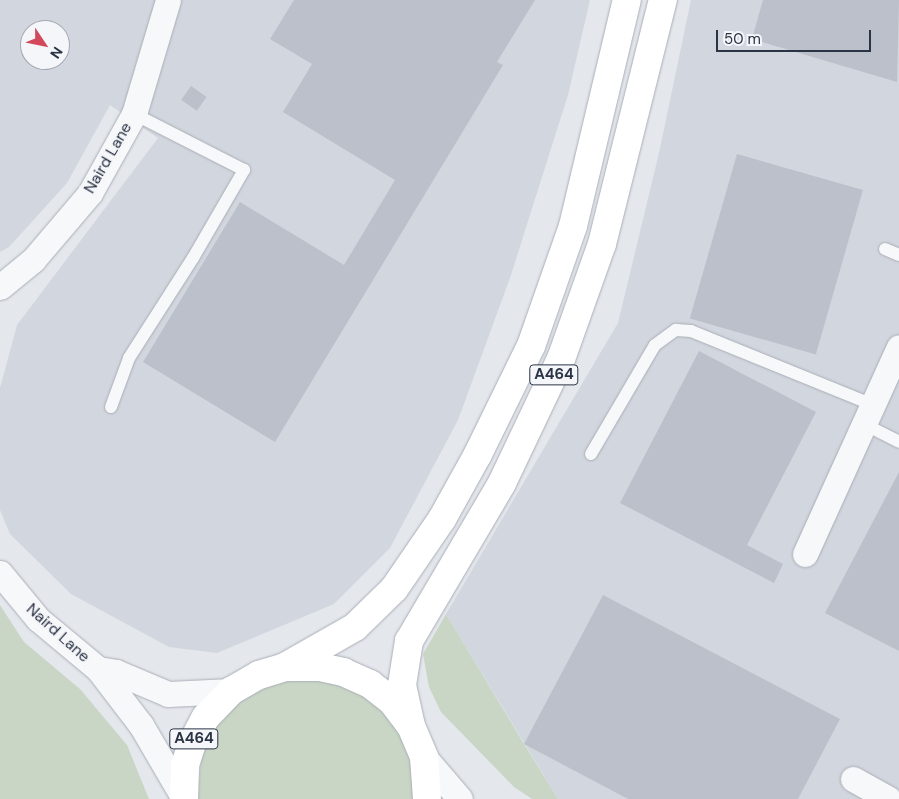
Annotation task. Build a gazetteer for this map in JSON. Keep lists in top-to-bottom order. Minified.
{"streets":{"highway":["A464"],"street":["Naird Lane"]},"scale_bar":"50 m","north":"bottom right"}
